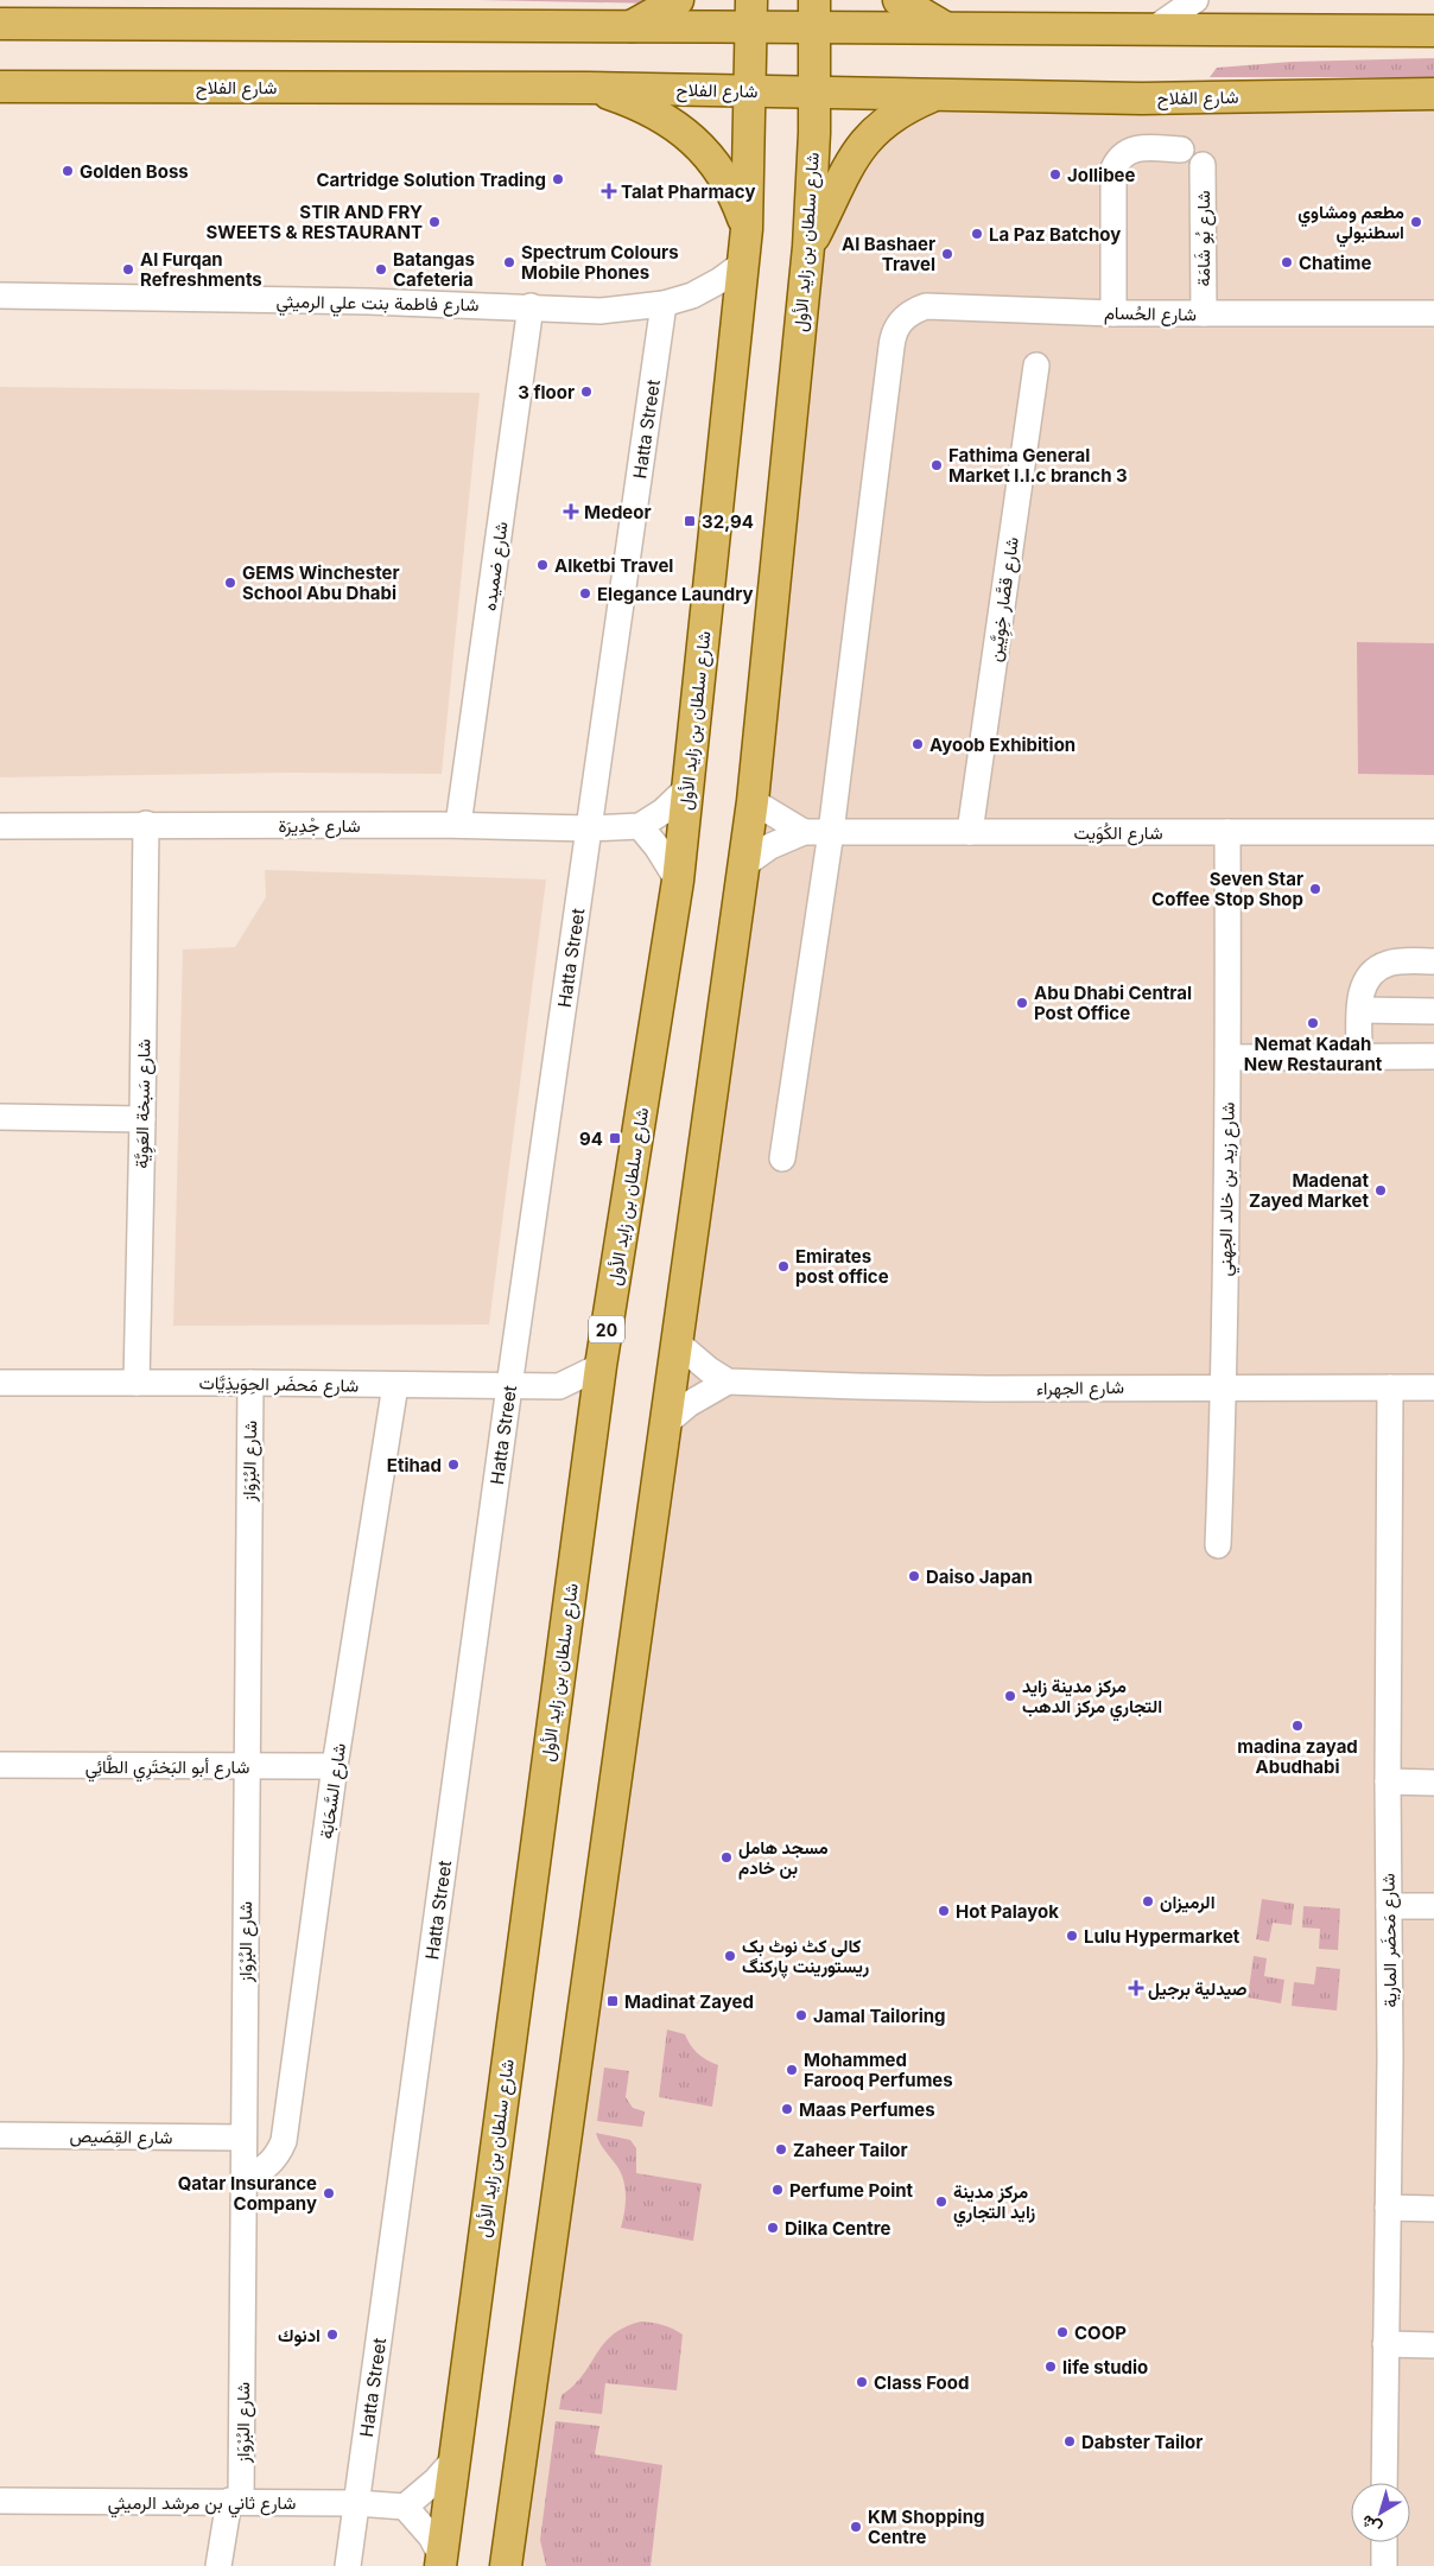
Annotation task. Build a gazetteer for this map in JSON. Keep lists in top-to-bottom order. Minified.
{"streets":{"main road":["شارع الفلاح","شارع سلطان بن زايد الأول","20"],"street":["شارع بُو شَامَة","شارع فاطمة بنت علي الرميثي","شارع الحُسام","Hatta Street","شارع ضميده","شارع قصَّار خِوِيَّين","شارع جْدِيرَة","شارع الكُوَيت","شارع سَبخة العَوِيَّة","شارع زيد بن خالد الجهني","شارع مَحضَر الحِوَيذِيَّات","شارع الجهراء","شارع البُرْوَاز","شارع أبو البَختَرِي الطَّائِي","شارع السَّحَابَة","شارع مَحضَر المارية","شارع القِصَيص","شارع ثاني بن مرشد الرميثي"]},"crossings":[["شارع الفلاح","شارع سلطان بن زايد الأول"],["شارع بُو شَامَة","شارع الحُسام"],["شارع سلطان بن زايد الأول","شارع فاطمة بنت علي الرميثي"],["شارع سلطان بن زايد الأول","شارع الكُوَيت"],["شارع سلطان بن زايد الأول","شارع مَحضَر الحِوَيذِيَّات"],["شارع فاطمة بنت علي الرميثي","Hatta Street"],["شارع فاطمة بنت علي الرميثي","شارع ضميده"],["شارع الحُسام","شارع الكُوَيت"],["Hatta Street","شارع جْدِيرَة"],["Hatta Street","شارع مَحضَر الحِوَيذِيَّات"],["Hatta Street","شارع ثاني بن مرشد الرميثي"],["شارع ضميده","شارع جْدِيرَة"],["شارع قصَّار خِوِيَّين","شارع الكُوَيت"],["شارع جْدِيرَة","شارع سَبخة العَوِيَّة"],["شارع الكُوَيت","شارع زيد بن خالد الجهني"],["شارع سَبخة العَوِيَّة","شارع مَحضَر الحِوَيذِيَّات"],["شارع زيد بن خالد الجهني","شارع الجهراء"],["شارع مَحضَر الحِوَيذِيَّات","شارع البُرْوَاز"],["شارع مَحضَر الحِوَيذِيَّات","شارع السَّحَابَة"],["شارع الجهراء","شارع مَحضَر المارية"],["شارع البُرْوَاز","شارع أبو البَختَرِي الطَّائِي"],["شارع البُرْوَاز","شارع السَّحَابَة"],["شارع البُرْوَاز","شارع القِصَيص"],["شارع البُرْوَاز","شارع ثاني بن مرشد الرميثي"],["شارع أبو البَختَرِي الطَّائِي","شارع السَّحَابَة"]],"places":{"other":["Golden Boss","Jollibee","Cartridge Solution Trading","STIR AND FRY SWEETS & RESTAURANT","مطعم ومشاوي اسطنبولي","La Paz Batchoy","Al Bashaer Travel","Spectrum Colours Mobile Phones","Chatime","Al Furqan Refreshments","Batangas Cafeteria","3 floor","Fathima General Market l.l.c branch 3","Alketbi Travel","GEMS Winchester School Abu Dhabi","Elegance Laundry","Ayoob Exhibition","Seven Star Coffee Stop Shop","Abu Dhabi Central Post Office","Nemat Kadah New Restaurant","Madenat Zayed Market","Emirates post office","Etihad","Daiso Japan","مركز مدينة زايد التجاري مركز الدهب","madina zayad Abudhabi","مسجد هامل بن خادم","الرميزان","Hot Palayok","Lulu Hypermarket","کالی کٹ نوٹ بک ریستورینت پارکنگ","Jamal Tailoring","Mohammed Farooq Perfumes","Maas Perfumes","Zaheer Tailor","Perfume Point","Qatar Insurance Company","مركز مدينة زايد التجاري","Dilka Centre","COOP","ادنوك","life studio","Class Food","Dabster Tailor","KM Shopping Centre"],"health":["Talat Pharmacy","Medeor","صيدلية برجيل"],"transit":["32,94","94","Madinat Zayed"]},"north":"bottom left"}
